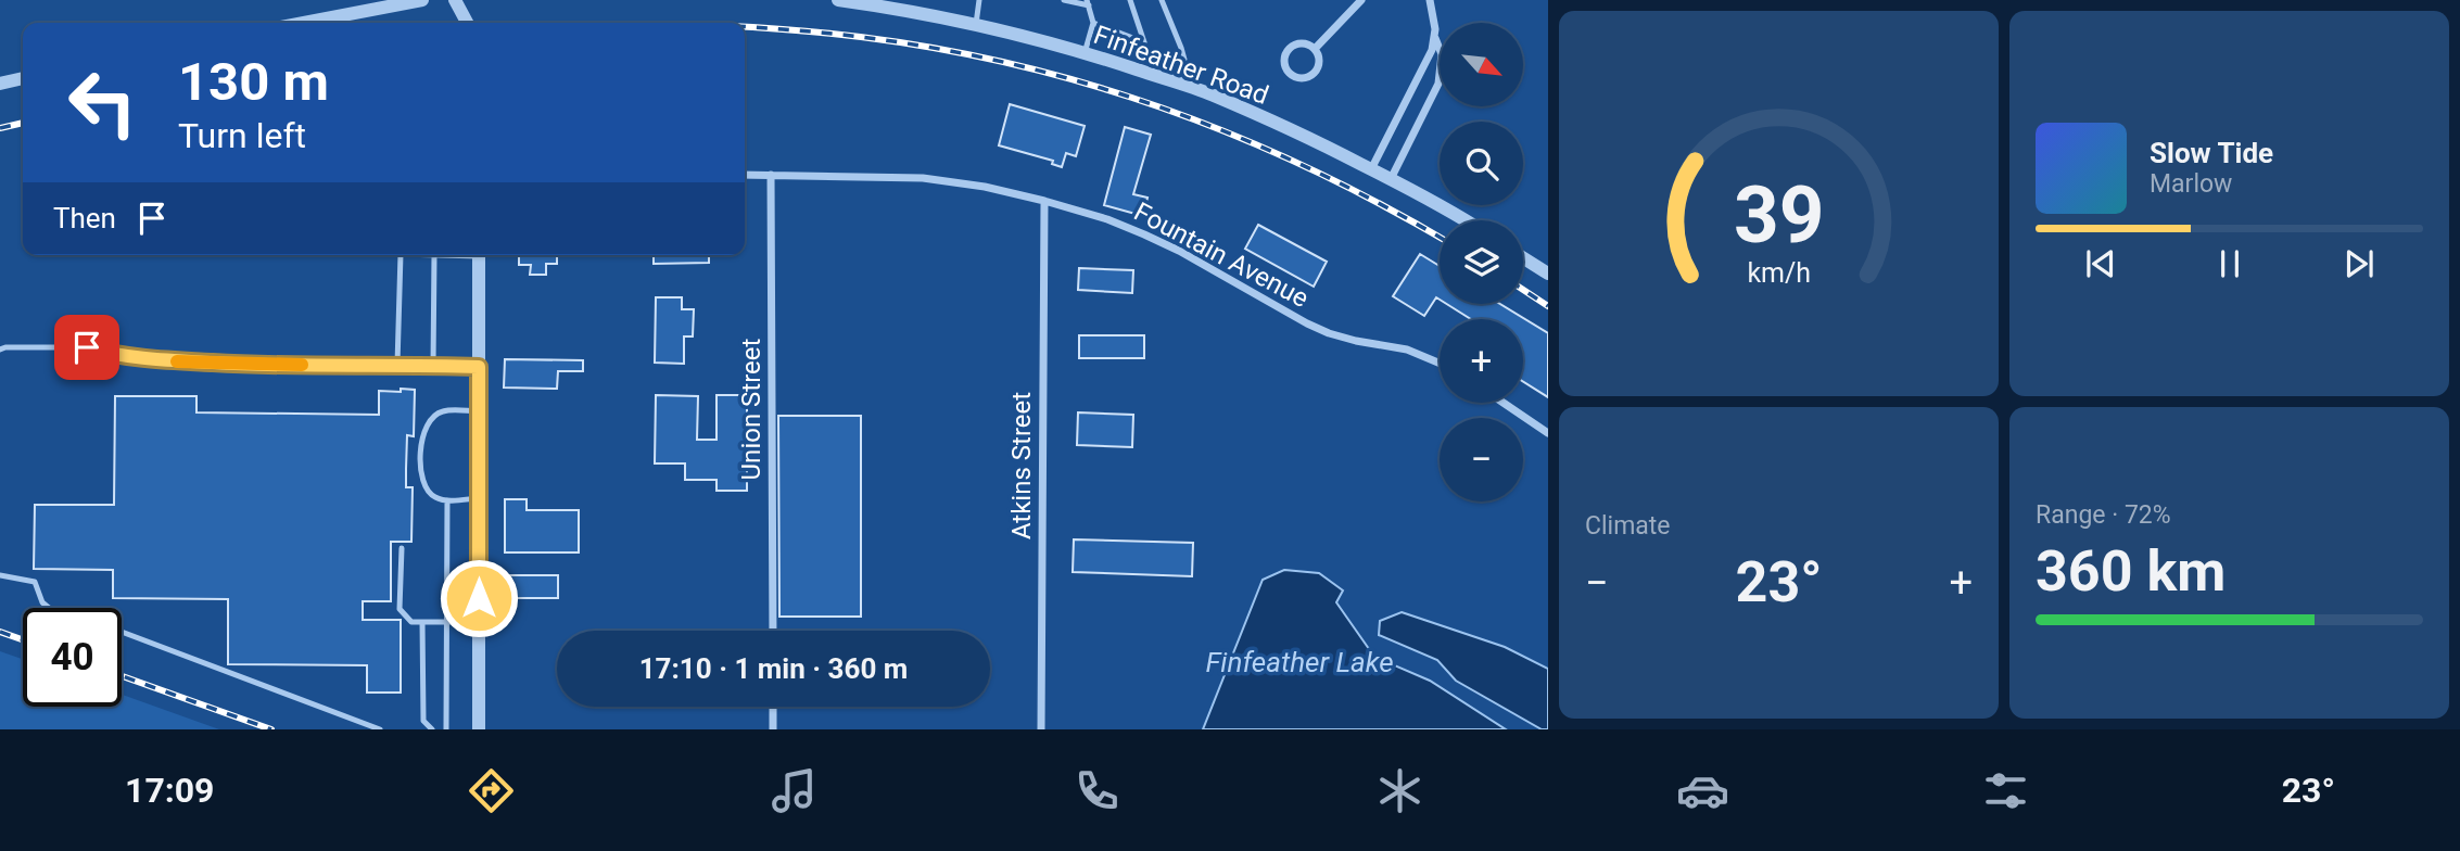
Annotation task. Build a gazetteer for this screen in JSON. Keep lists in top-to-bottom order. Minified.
{"streets":{"street":["Finfeather Road","Fountain Avenue","Union Street","Atkins Street"]},"crossings":[["Fountain Avenue","Union Street"],["Fountain Avenue","Atkins Street"]],"water":["Finfeather Lake"],"north":"bottom right","page":{"map_buttons":["+","−"],"turn":["130 m","Turn left"],"song":["Slow Tide","Marlow"],"then":"Then","tile":["Climate",["Range · 72%","360 km"]],"heat":["−","23°","+"],"limit":"40","trip":"17:10 · 1 min · 360 m","tabs":["17:09","23°"],"gauge":["39","km/h"]}}
